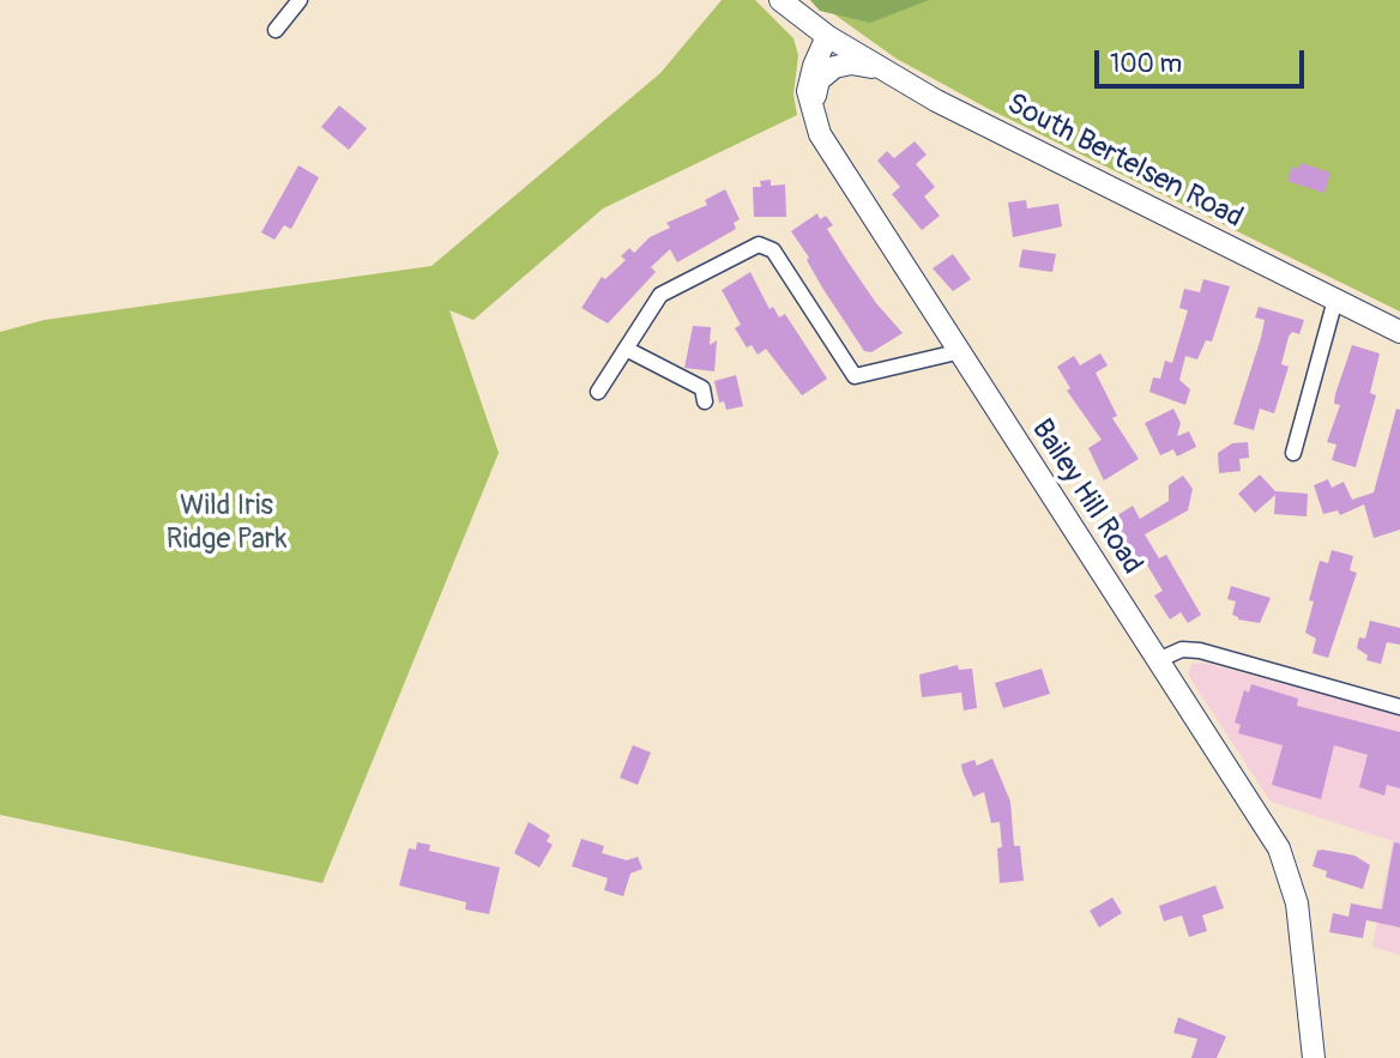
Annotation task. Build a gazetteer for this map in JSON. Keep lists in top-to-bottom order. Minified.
{"streets":{"main road":["South Bertelsen Road","Bailey Hill Road"]},"crossings":[["South Bertelsen Road","Bailey Hill Road"]],"parks":["Wild Iris Ridge Park"],"scale_bar":"100 m"}
